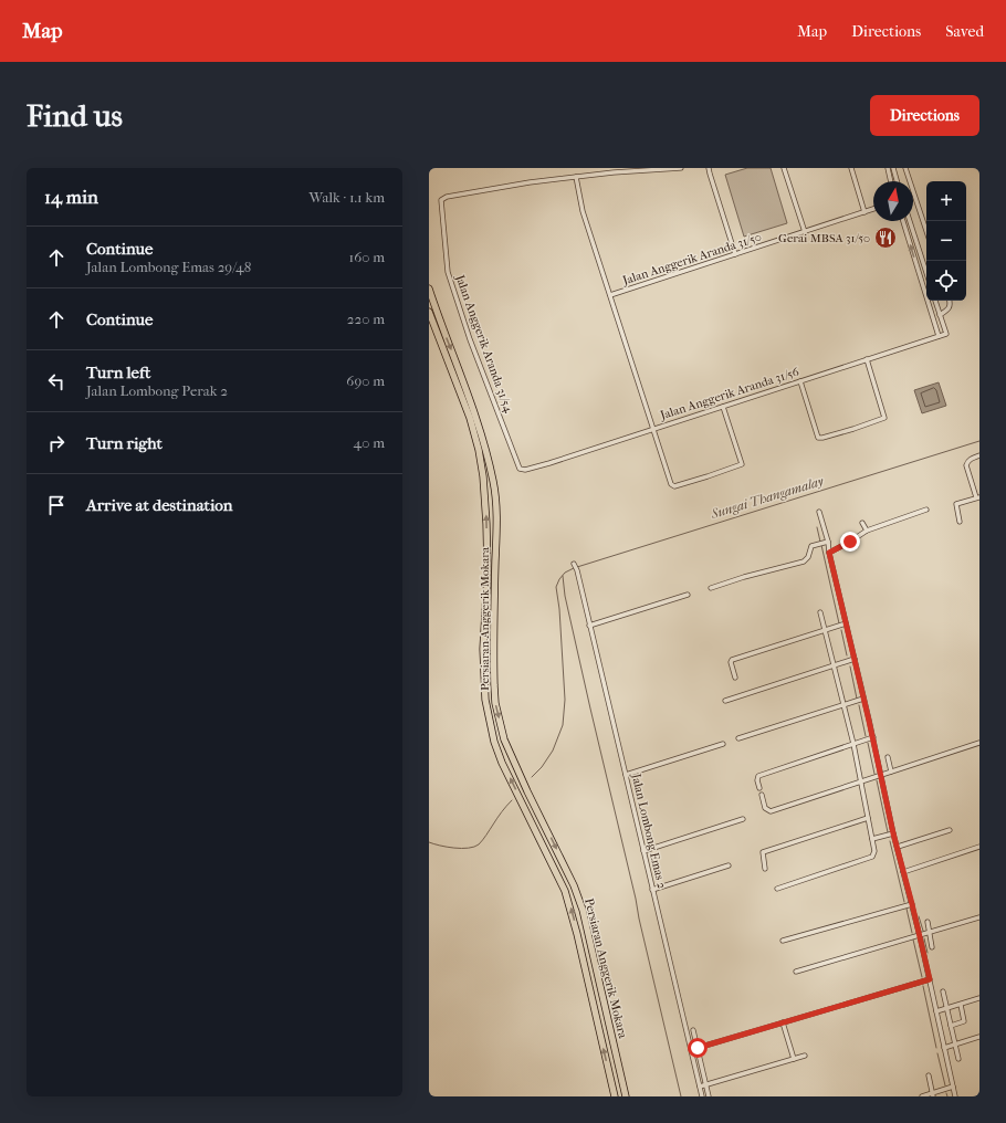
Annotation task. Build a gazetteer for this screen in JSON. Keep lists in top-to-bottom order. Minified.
{"streets":{"main road":["Persiaran Anggerik Mokara"],"street":["Jalan Anggerik Aranda 31/50","Jalan Anggerik Aranda 31/54","Jalan Anggerik Aranda 31/56","Jalan Lombong Emas 2"]},"crossings":[["Jalan Anggerik Aranda 31/54","Jalan Anggerik Aranda 31/56"]],"water":["Sungai Thangamalay"],"places":{"restaurant":["Gerai MBSA 31/50"]},"north":"top","page":{"header":"Map","nav":["Map","Directions","Saved"],"buttons":"Directions","title":"Find us","heading":["14 min","Walk · 1.1 km"],"map_buttons":["+","−"],"list":[["Continue","Jalan Lombong Emas 29/48","160 m"],["Continue","220 m"],["Turn left","Jalan Lombong Perak 2","690 m"],["Turn right","40 m"],"Arrive at destination"]}}
